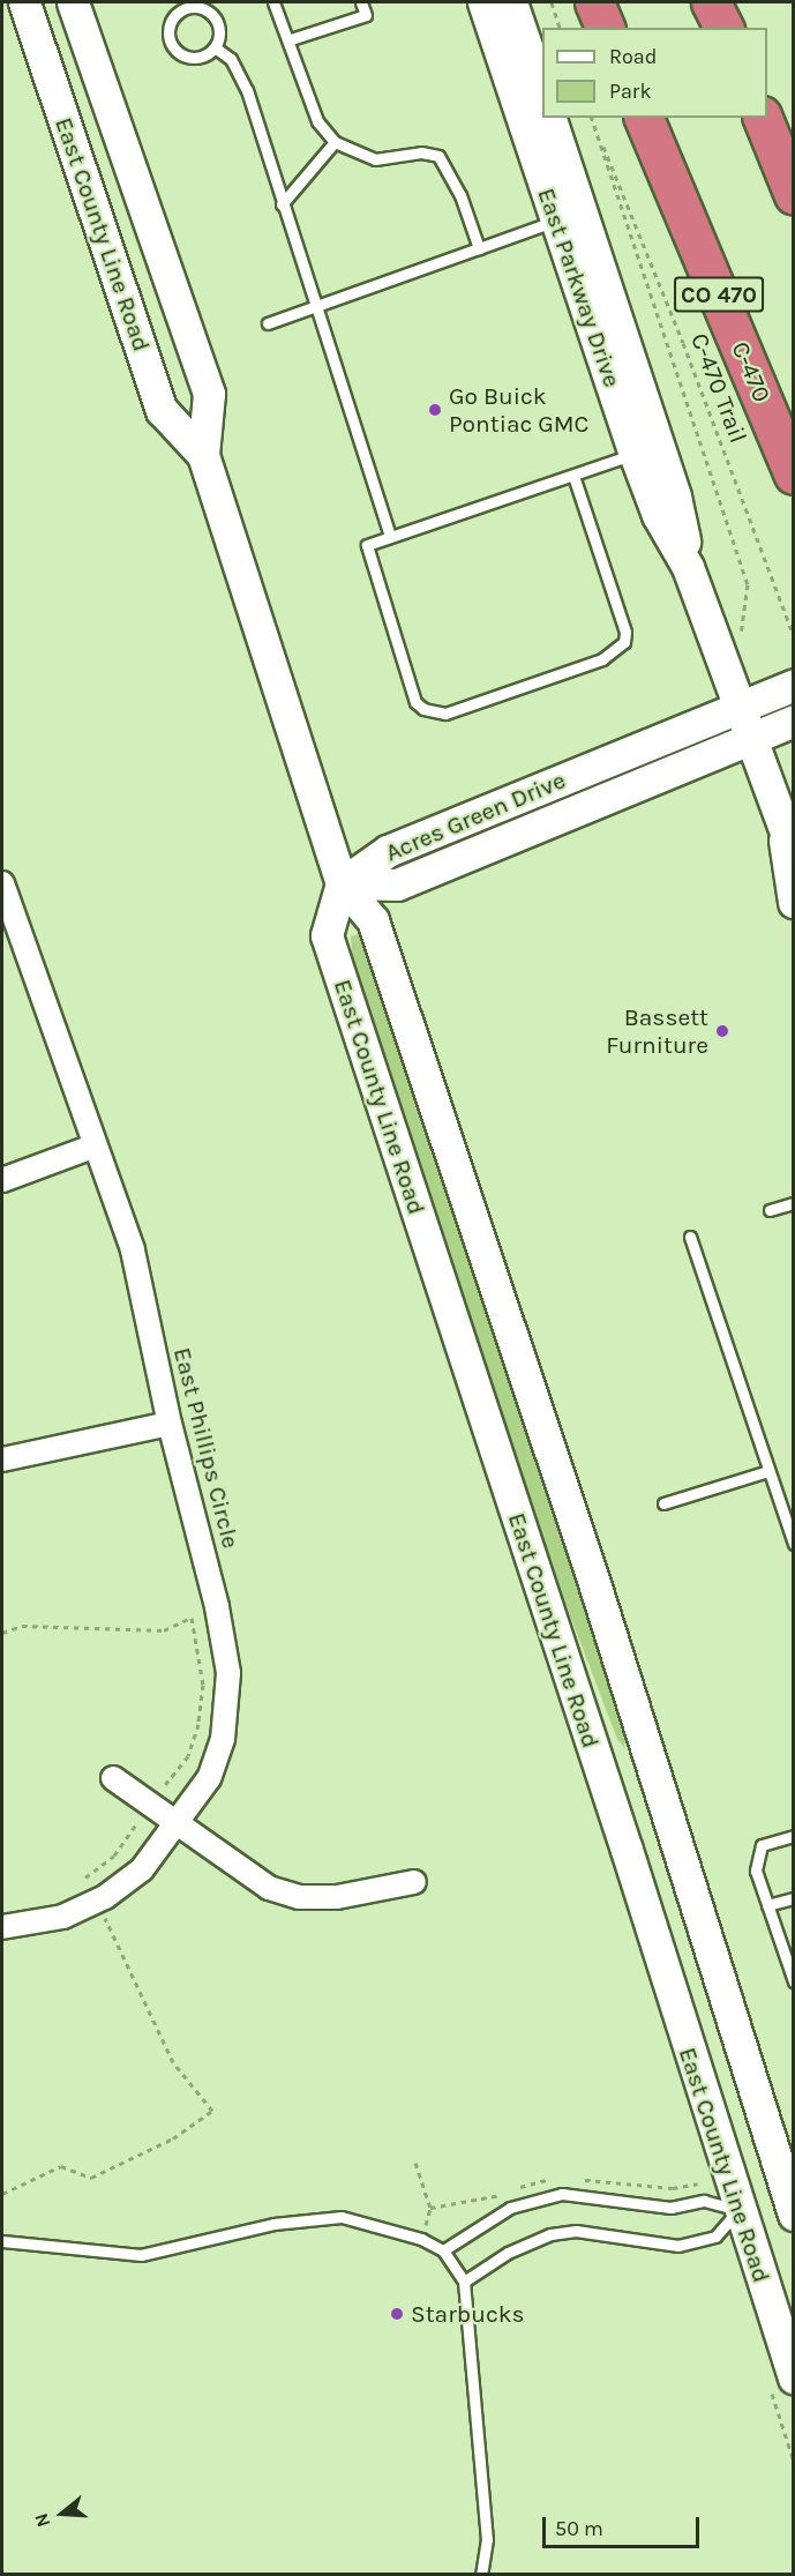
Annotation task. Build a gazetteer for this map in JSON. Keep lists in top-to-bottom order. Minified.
{"streets":{"highway":["CO 470","C-470"],"main road":["East County Line Road","East Parkway Drive","Acres Green Drive"],"street":["East Phillips Circle"],"path":["C-470 Trail"]},"crossings":[["East County Line Road","Acres Green Drive"],["East Parkway Drive","Acres Green Drive"]],"places":["Go Buick Pontiac GMC","Bassett Furniture","Starbucks"],"legend":["Road","Park"],"scale_bar":"50 m","north":"left"}
